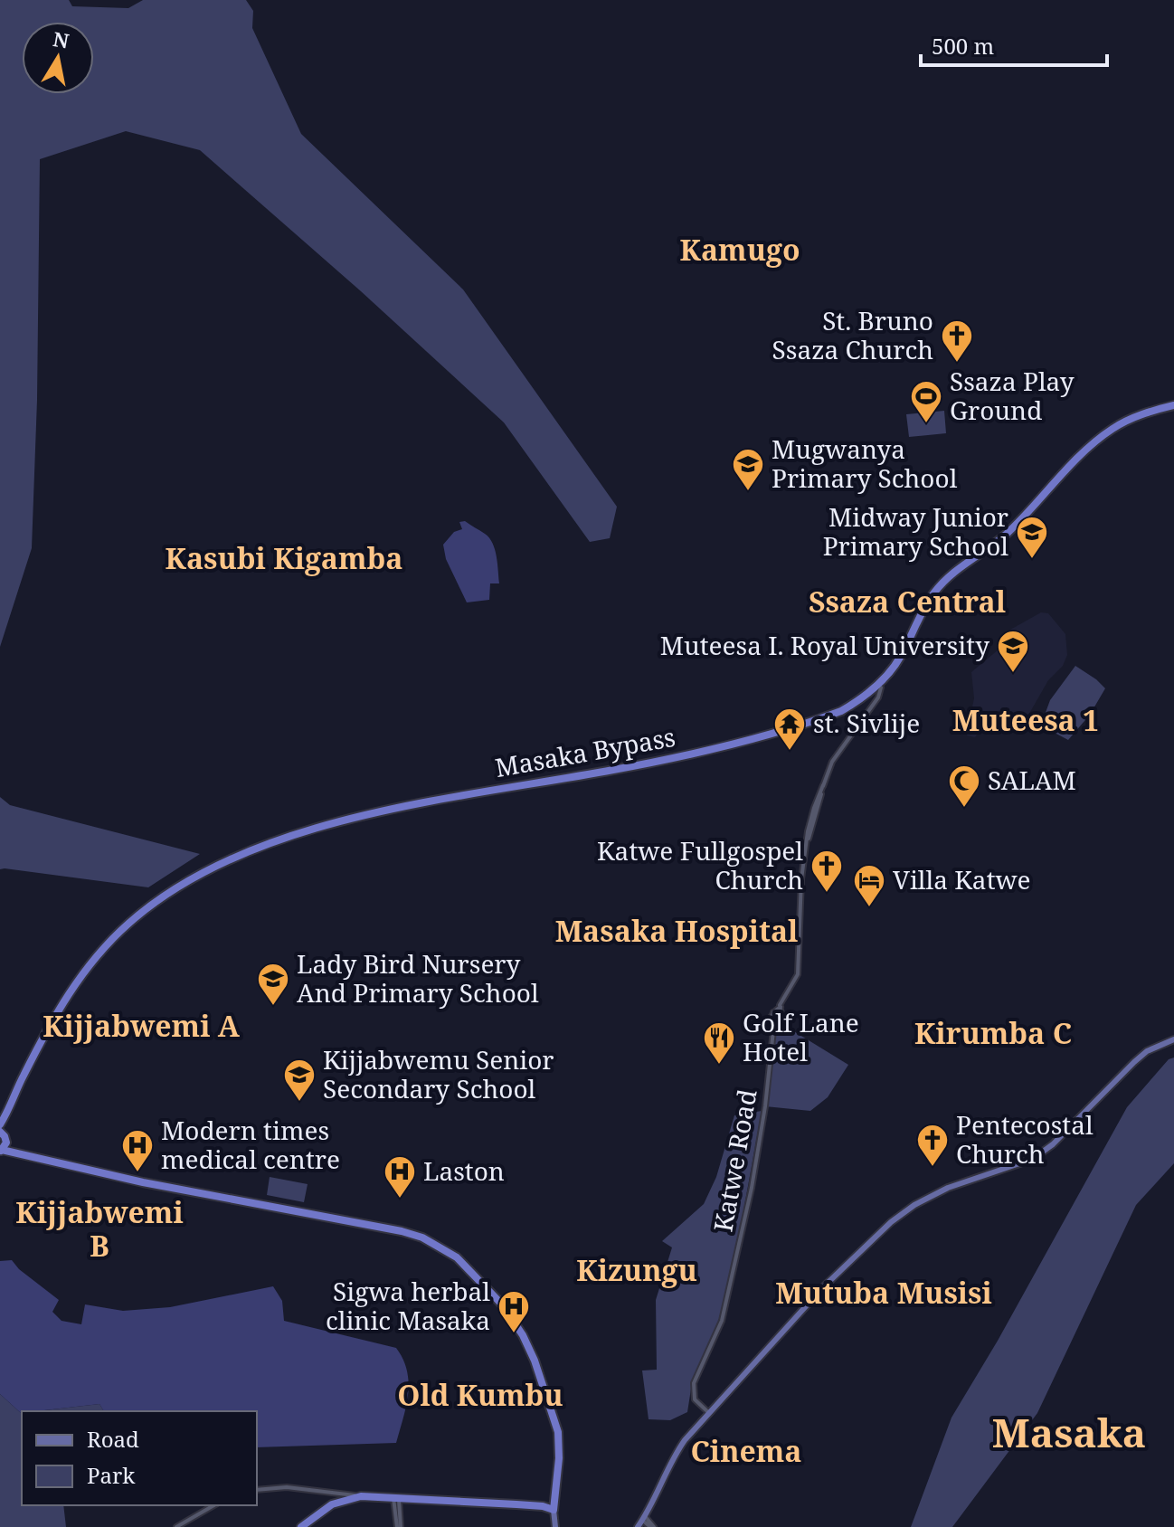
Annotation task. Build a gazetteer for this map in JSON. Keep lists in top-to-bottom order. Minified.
{"streets":{"highway":["Masaka Bypass"],"street":["Katwe Road"]},"districts":["Kamugo","Kasubi Kigamba","Ssaza Central","Muteesa 1","Masaka Hospital","Kijjabwemi A","Kirumba C","Kijjabwemi B","Kizungu","Mutuba Musisi","Old Kumbu","Masaka","Cinema"],"places":{"church":["St. Bruno Ssaza Church","Katwe Fullgospel Church","Pentecostal Church"],"sports":["Ssaza Play Ground"],"school or university":["Mugwanya Primary School","Midway Junior Primary School","Muteesa I. Royal University","Lady Bird Nursery And Primary School","Kijjabwemu Senior Secondary School"],"temple":["st. Sivlije"],"mosque":["SALAM"],"hotel":["Villa Katwe"],"restaurant":["Golf Lane Hotel"],"hospital":["Modern times medical centre","Laston","Sigwa herbal clinic Masaka"]},"legend":["Road","Park"],"scale_bar":"500 m","north":"top"}
